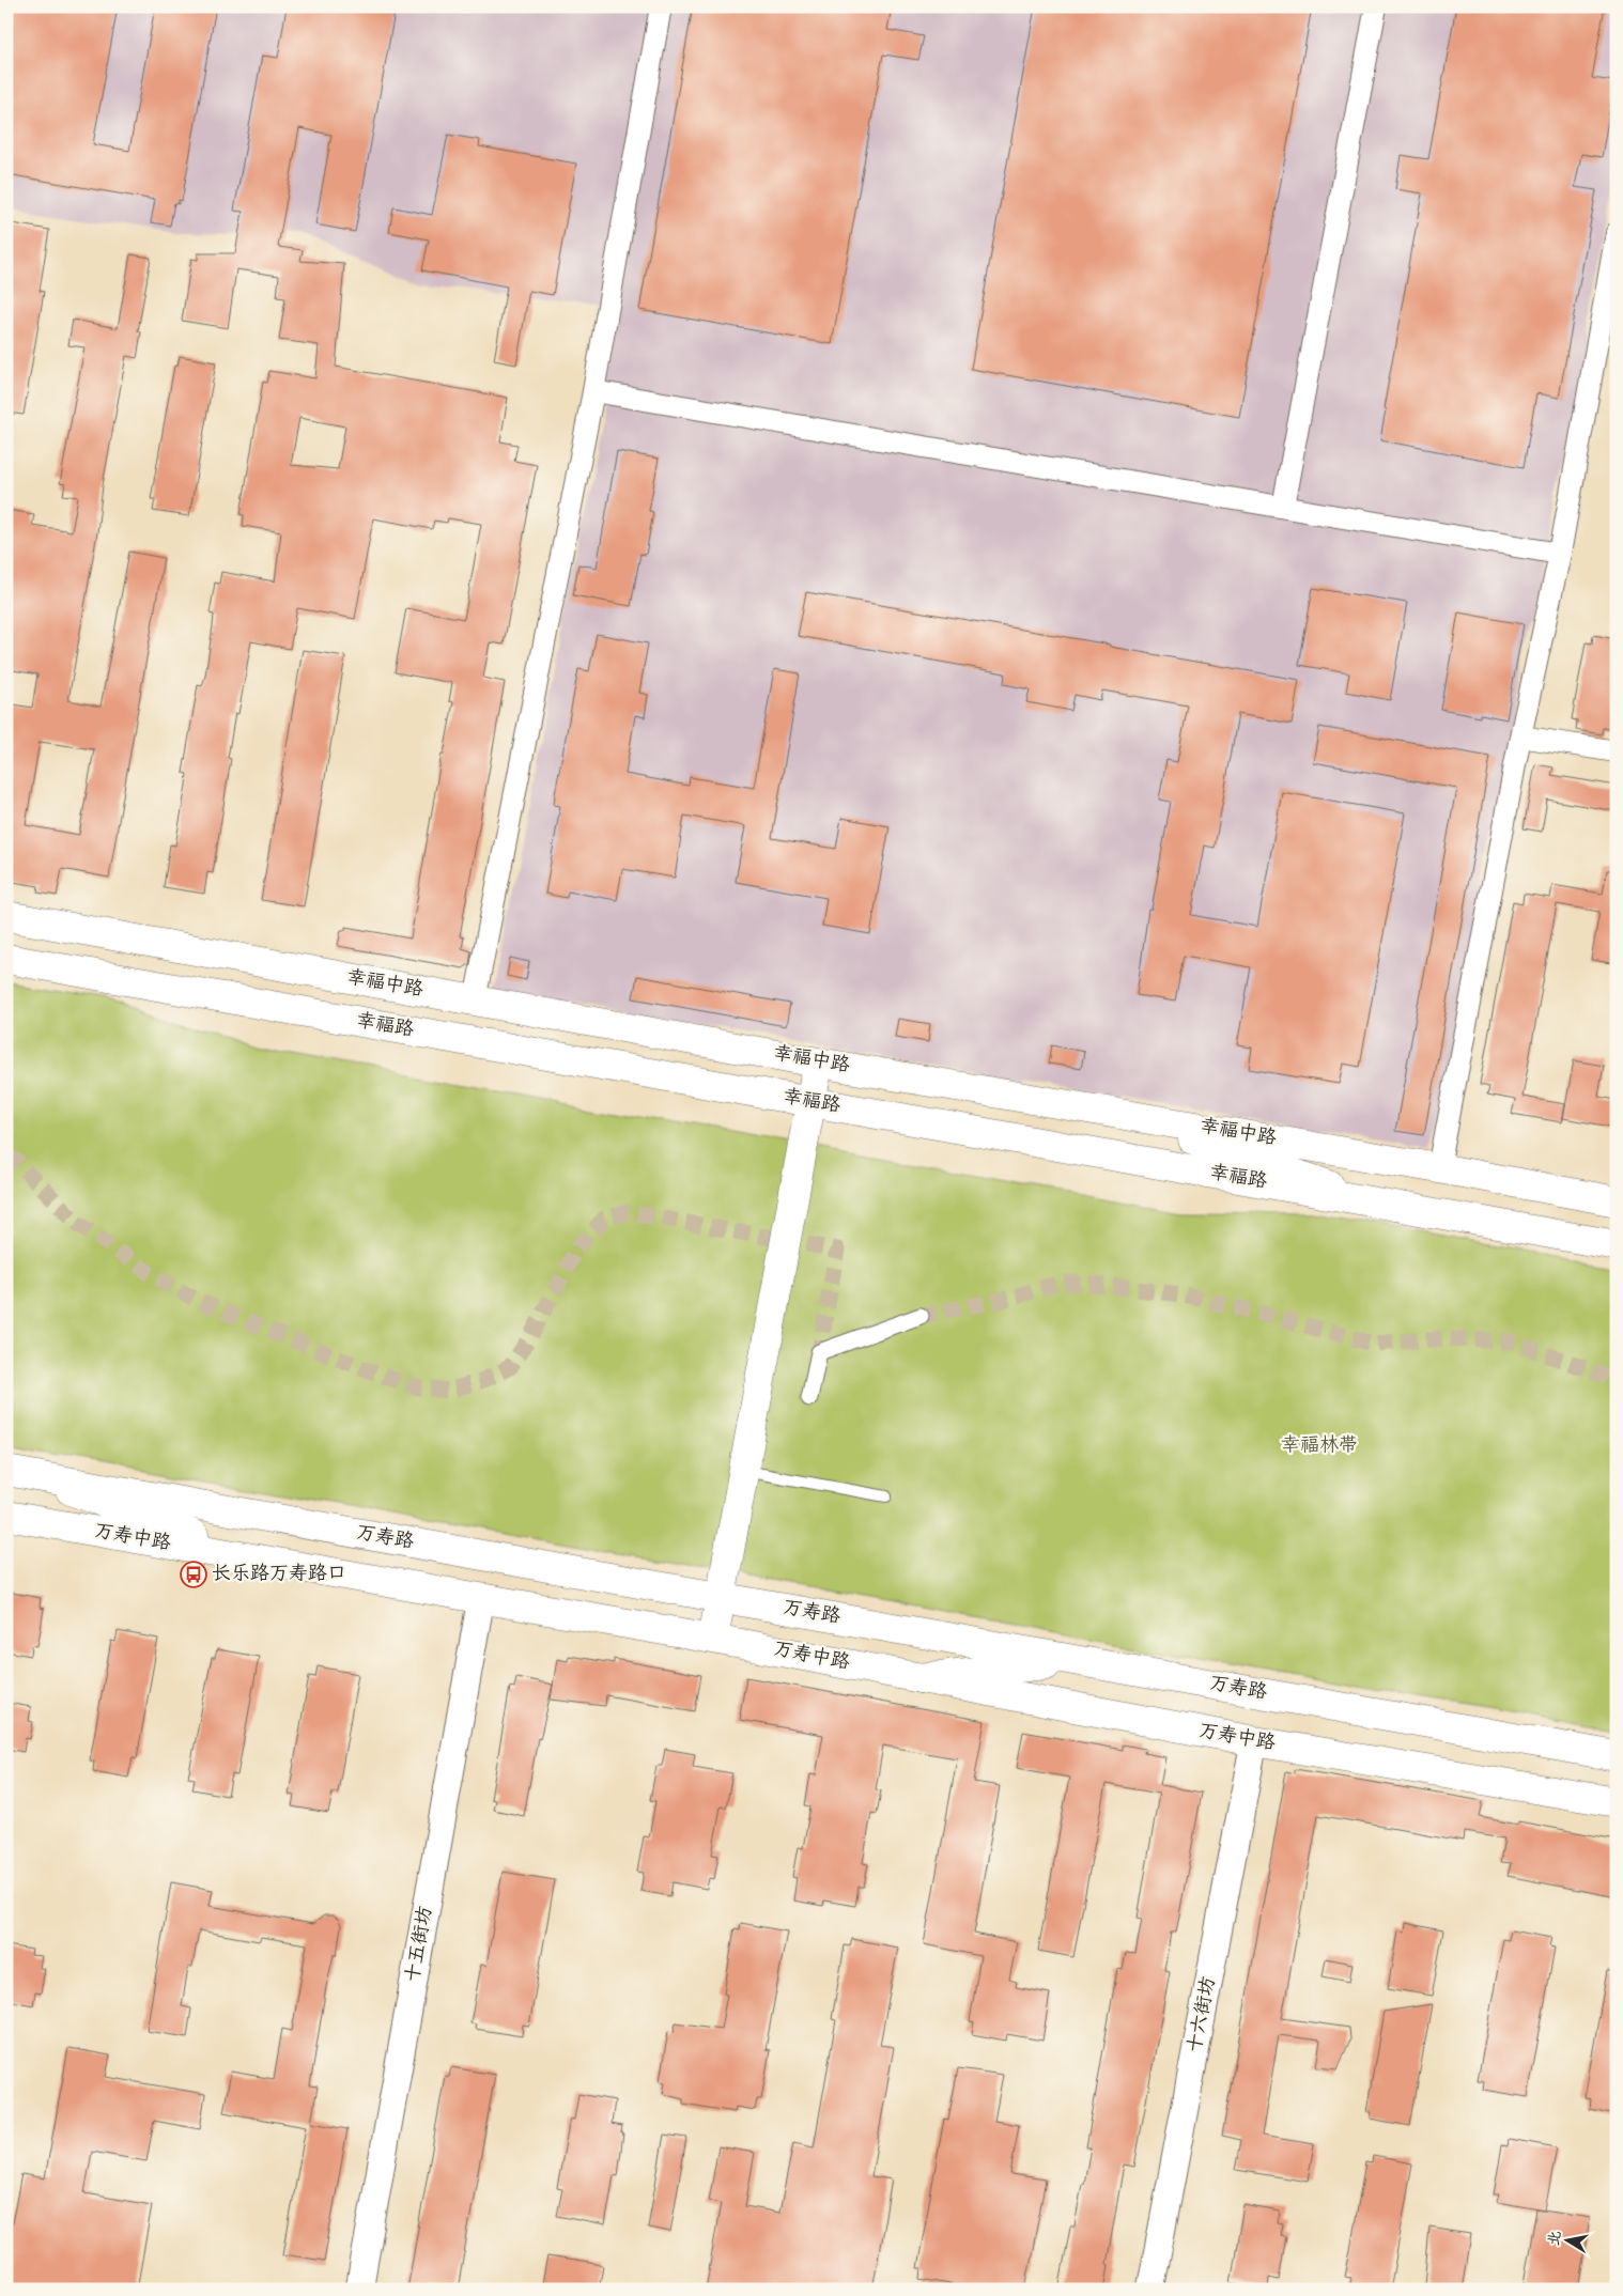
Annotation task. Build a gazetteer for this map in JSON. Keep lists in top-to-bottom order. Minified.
{"streets":{"main road":["幸福中路","幸福路","万寿中路","万寿路"],"street":["十五街坊","十六街坊"]},"crossings":[["万寿中路","十五街坊"],["万寿中路","十六街坊"]],"parks":["幸福林带"],"places":{"bus stop":["长乐路万寿路口"]},"north":"left"}
